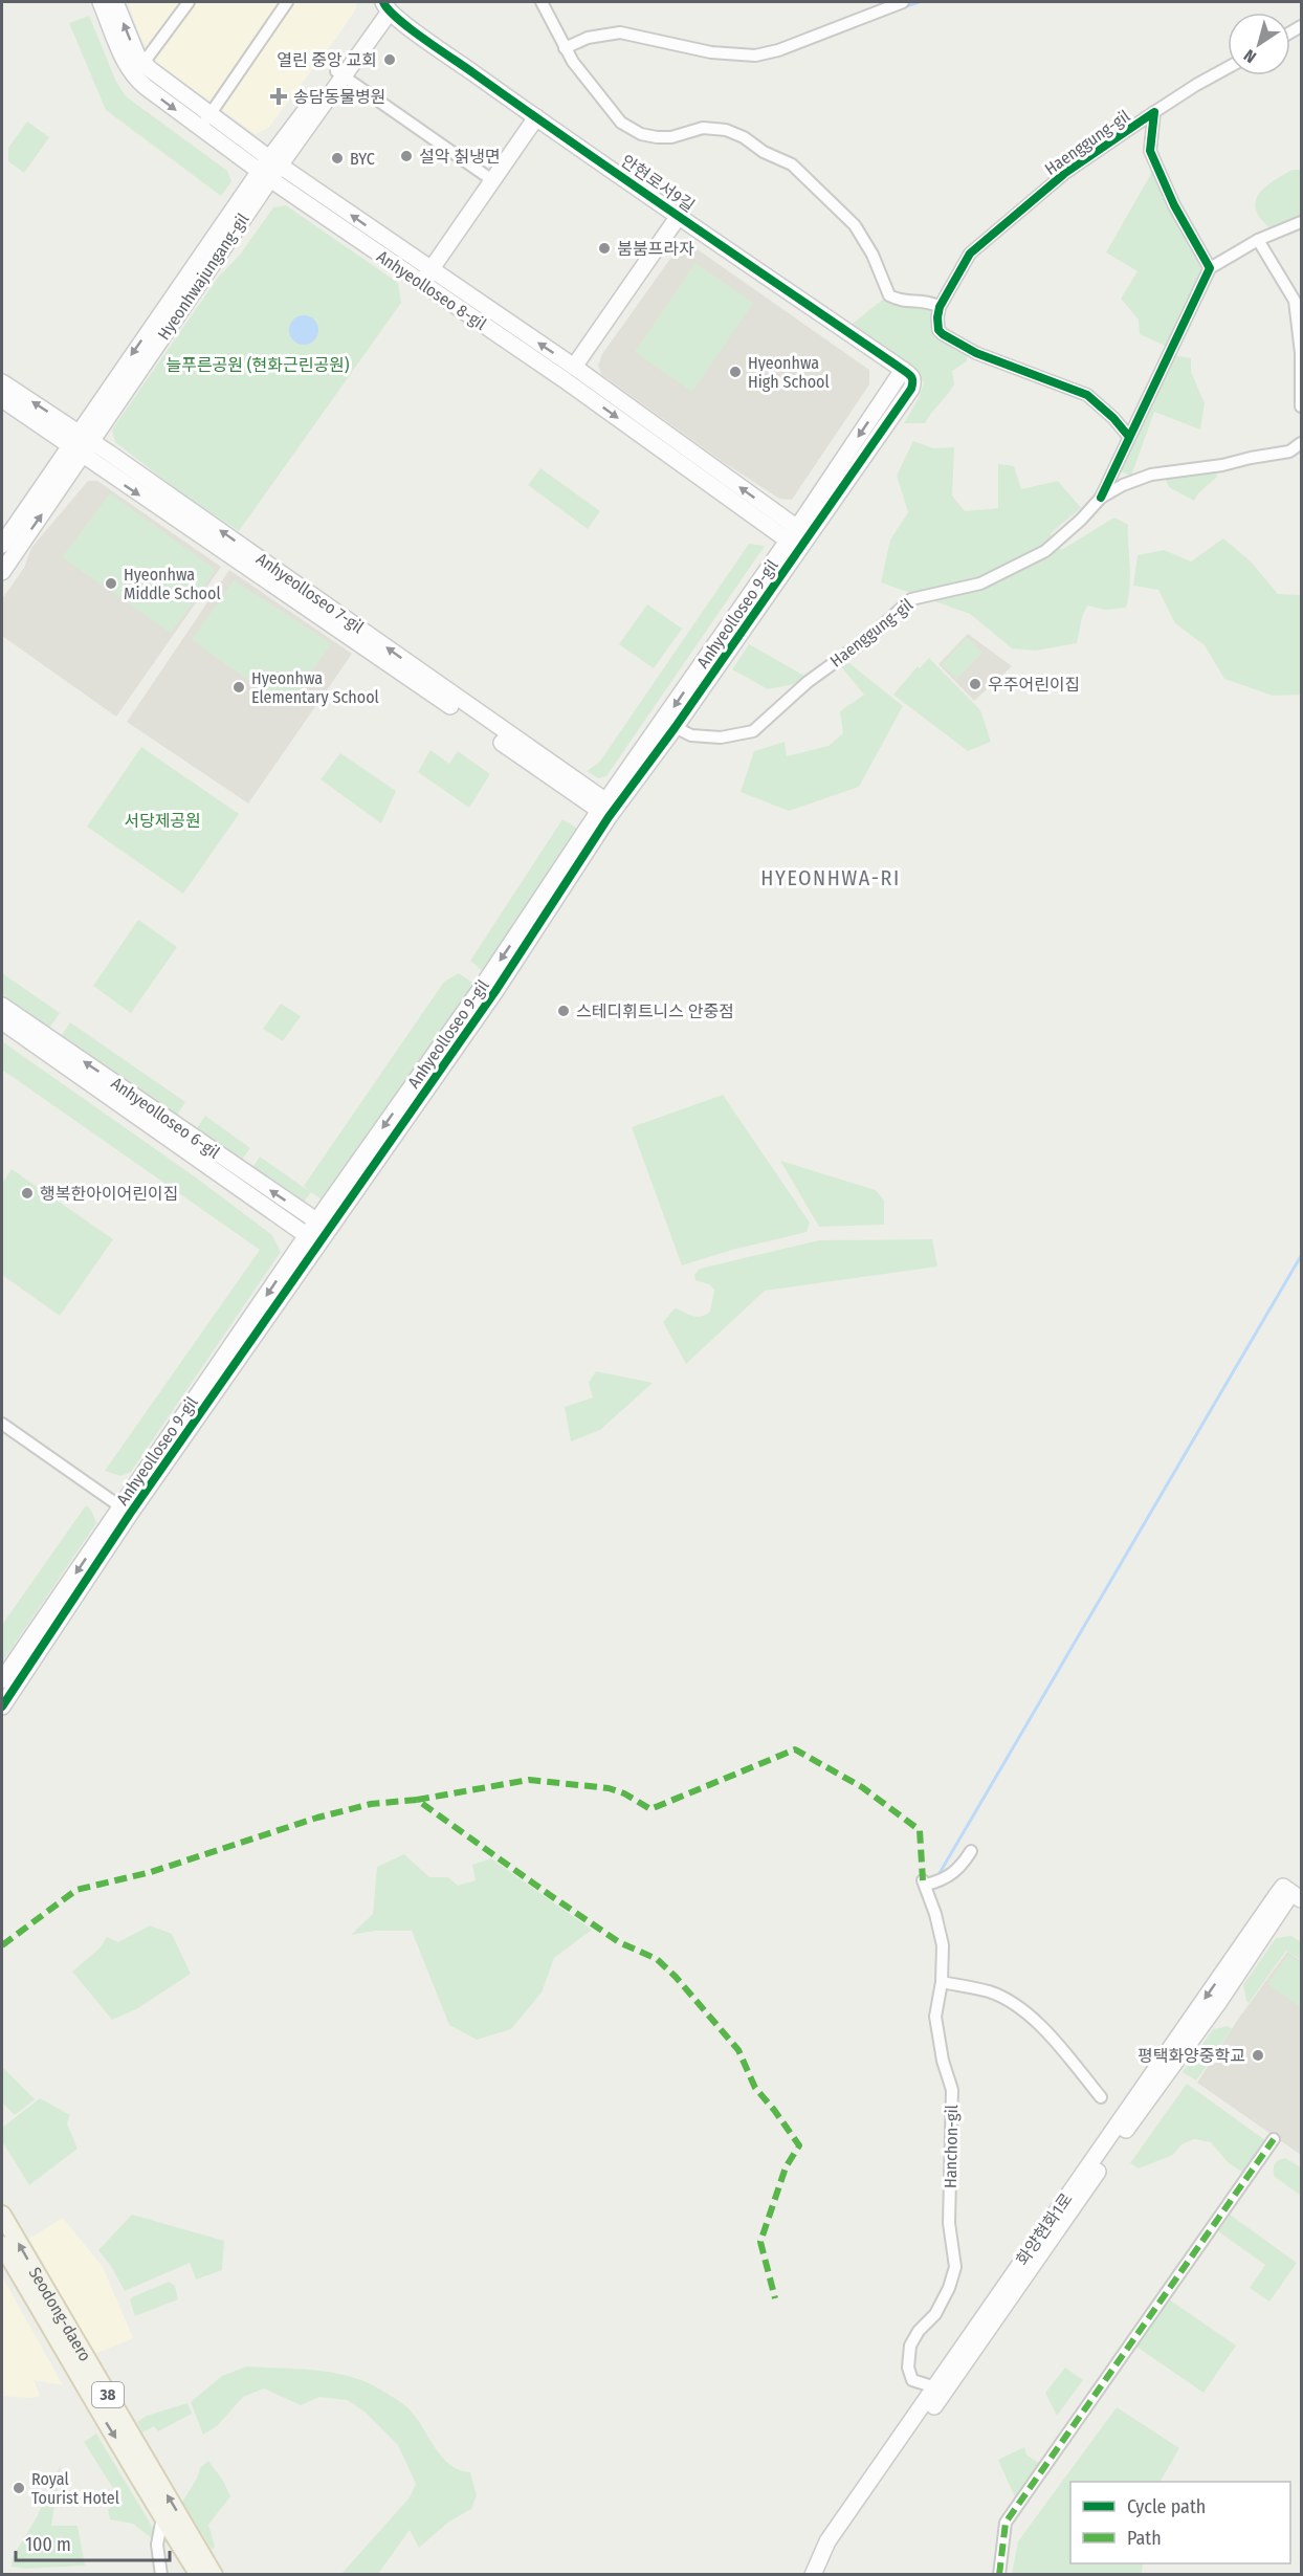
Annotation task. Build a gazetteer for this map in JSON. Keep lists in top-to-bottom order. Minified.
{"streets":{"main road":["Seodong-daero","38"],"street":["Haenggung-gil","안현로서9길","Hyeonhwajungang-gil","Anhyeolloseo 8-gil","Anhyeolloseo 7-gil","Anhyeolloseo 9-gil","Anhyeolloseo 6-gil","Hanchon-gil","화양현화1로"]},"crossings":[["Haenggung-gil","Anhyeolloseo 9-gil"],["안현로서9길","Hyeonhwajungang-gil"],["안현로서9길","Anhyeolloseo 8-gil"],["안현로서9길","Anhyeolloseo 9-gil"],["Hyeonhwajungang-gil","Anhyeolloseo 8-gil"],["Hyeonhwajungang-gil","Anhyeolloseo 7-gil"],["Anhyeolloseo 8-gil","Anhyeolloseo 9-gil"],["Anhyeolloseo 7-gil","Anhyeolloseo 9-gil"],["Anhyeolloseo 9-gil","Anhyeolloseo 6-gil"],["Hanchon-gil","화양현화1로"]],"districts":["HYEONHWA-RI"],"parks":["늘푸른공원 (현화근린공원)","서당제공원"],"places":{"other":["열린 중앙 교회","설악 칡냉면","BYC","붐붐프라자","Hyeonhwa High School","Hyeonhwa Middle School","우주어린이집","Hyeonhwa Elementary School","스테디휘트니스 안중점","행복한아이어린이집","평택화양중학교","Royal Tourist Hotel"],"health":["송담동물병원"]},"legend":["Cycle path","Path"],"scale_bar":"100 m","north":"bottom left"}
